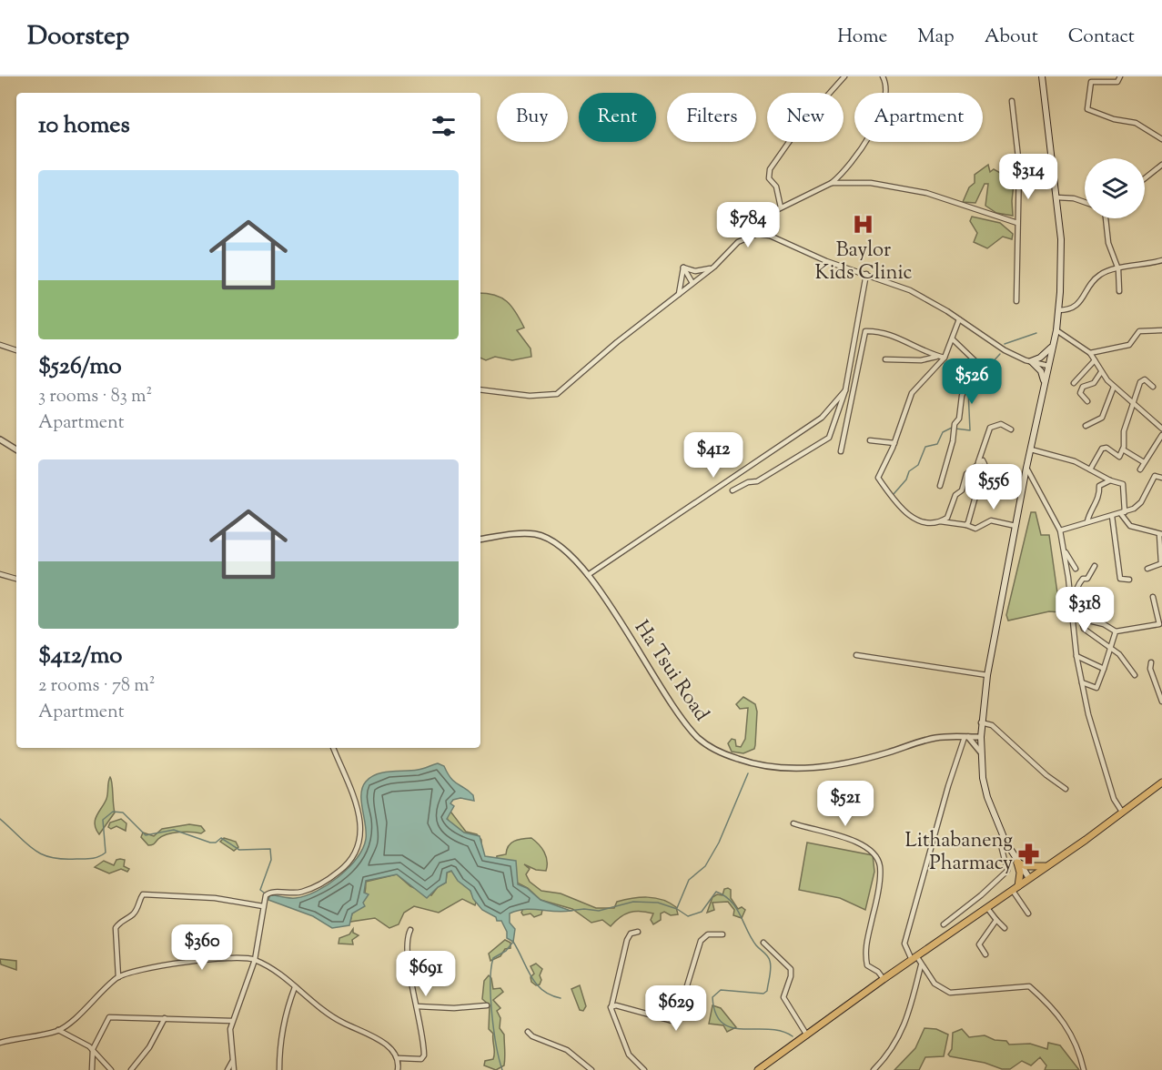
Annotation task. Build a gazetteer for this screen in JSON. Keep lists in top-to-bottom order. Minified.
{"streets":{"street":["Ha Tsui Road"]},"places":{"hospital":["Baylor Kids Clinic"],"pharmacy":["Lithabaneng Pharmacy"]},"page":{"header":"Doorstep","nav":["Home","Map","About","Contact"],"chip":["Buy","Rent","Filters","New","Apartment"],"heading":"10 homes","price":["$314","$784","$526","$412","$556","$318","$521","$360","$691","$629"],"list":[{"name":"$526/mo","note":"3 rooms · 83 m² · Apartment"},{"name":"$412/mo","note":"2 rooms · 78 m² · Apartment"}]}}
